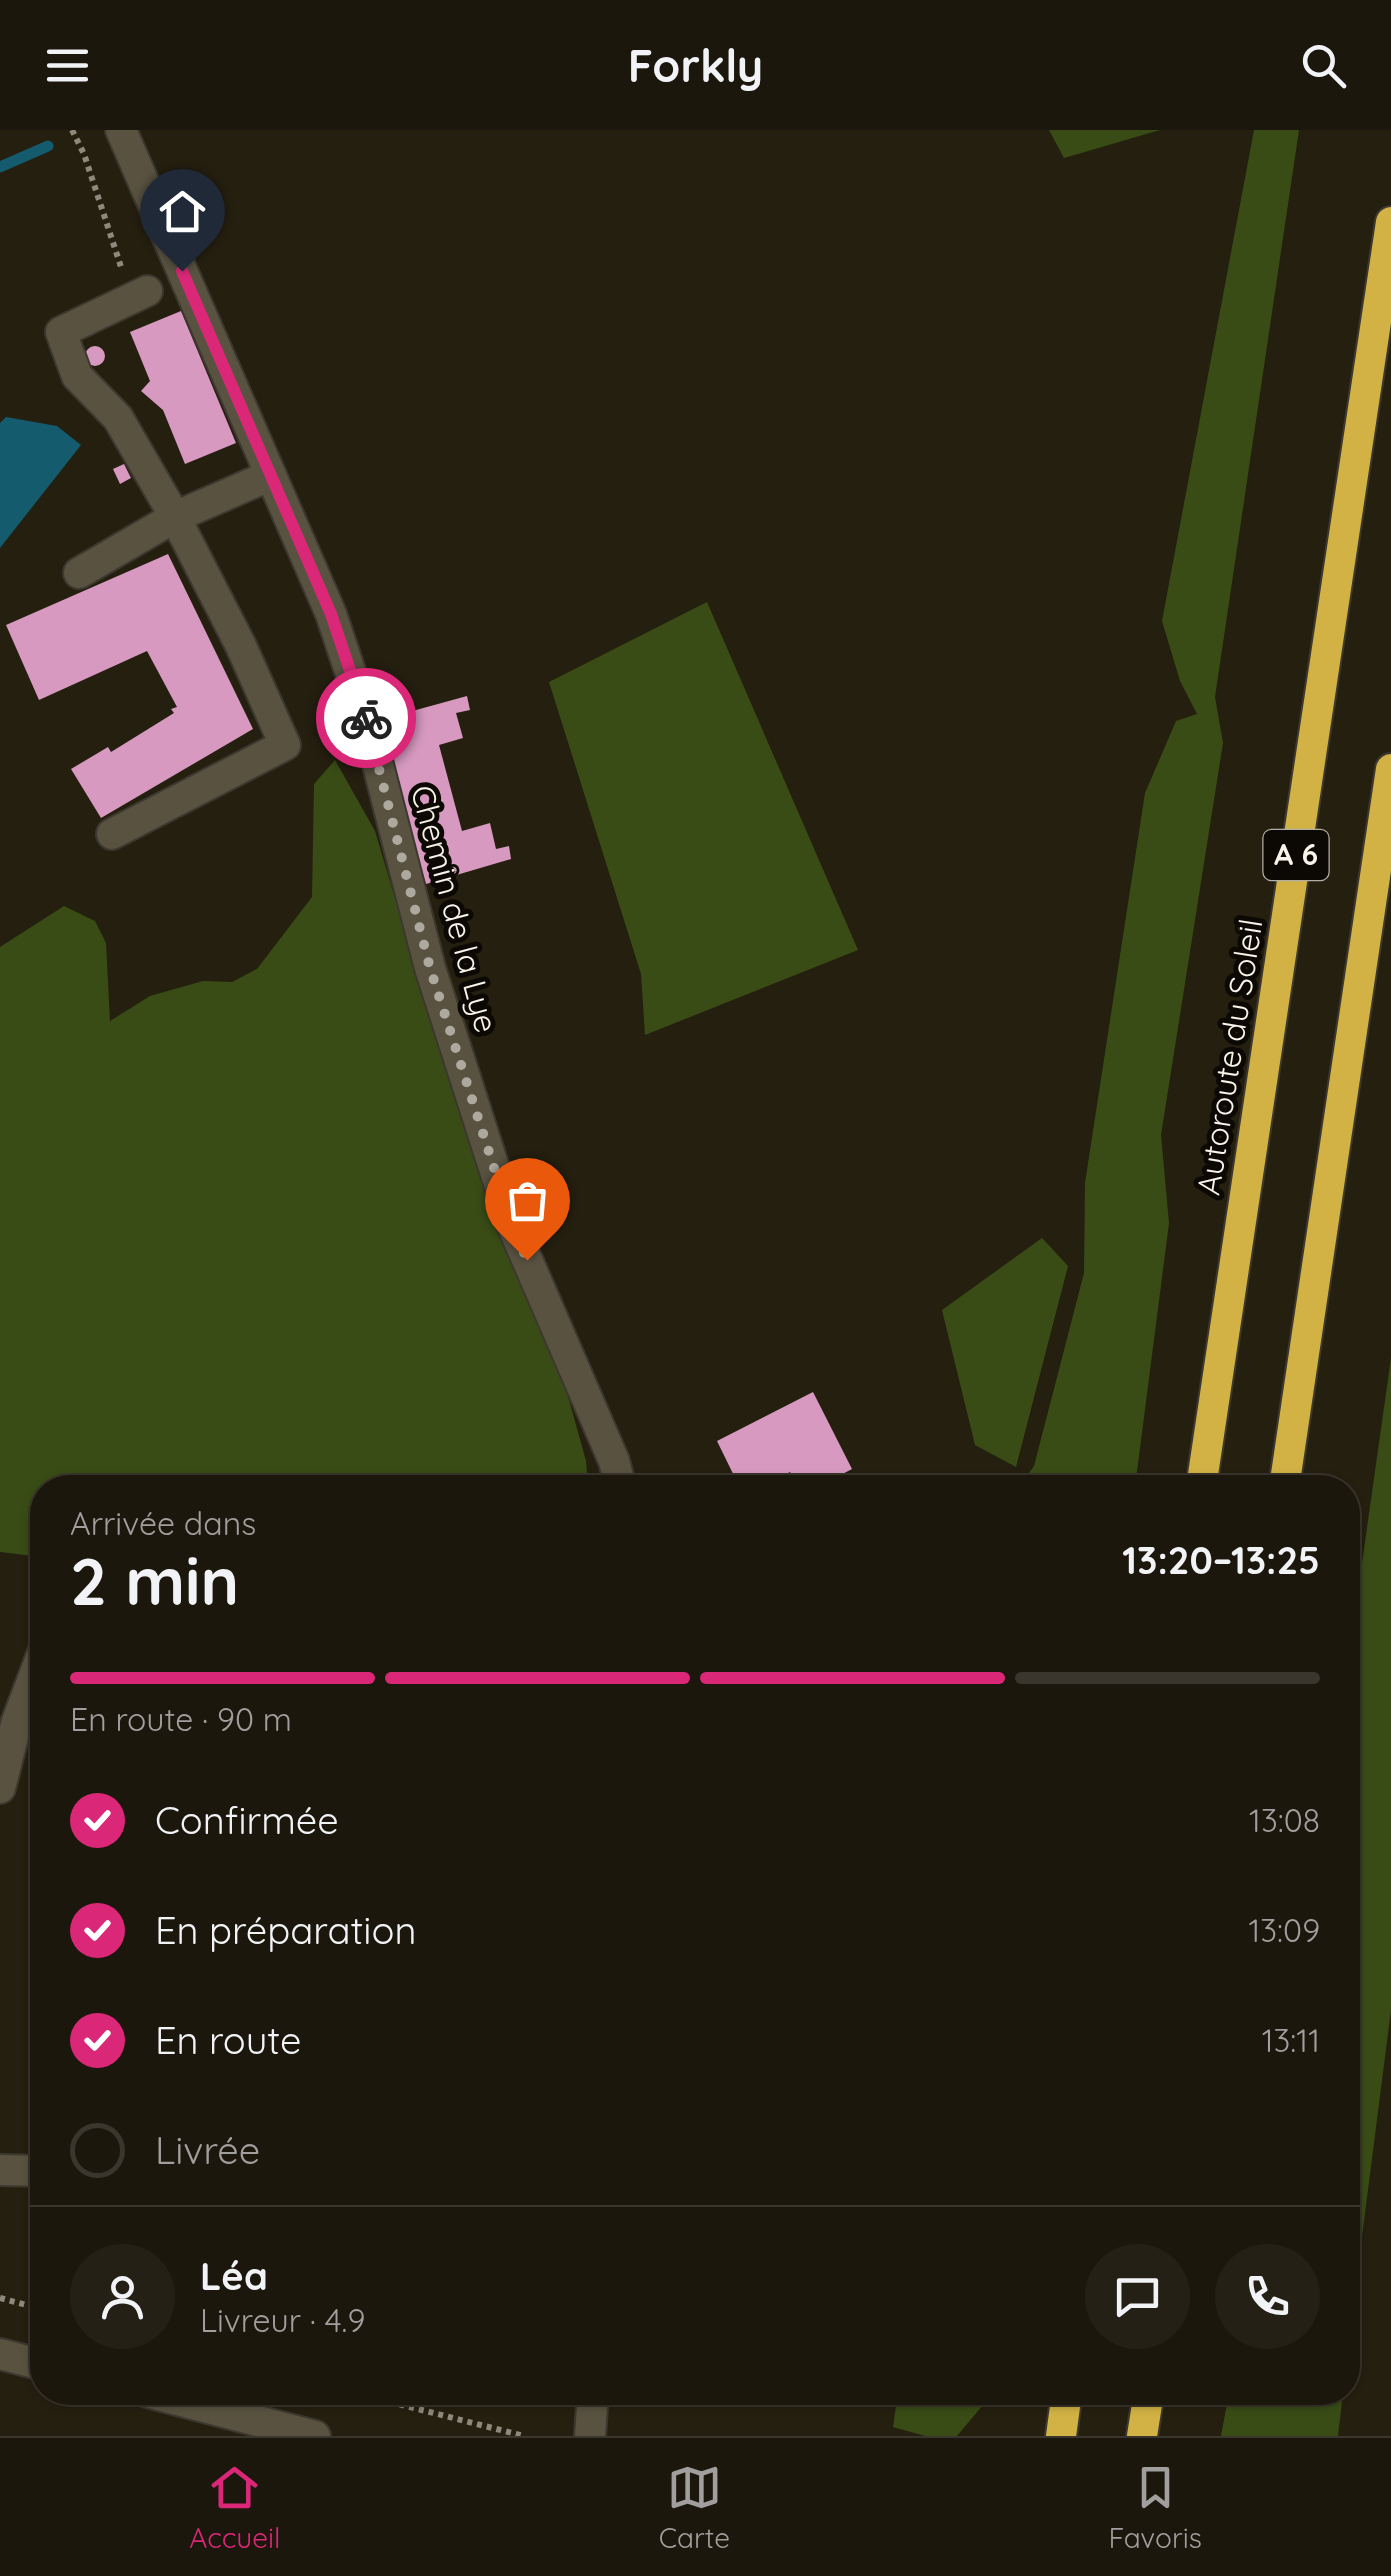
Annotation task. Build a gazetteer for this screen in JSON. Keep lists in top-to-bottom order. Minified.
{"streets":{"highway":["A 6","Autoroute du Soleil"],"street":["Chemin de la Lye"]},"page":{"header":"Forkly","heading":["2 min","Arrivée dans","13:20–13:25"],"panel":["Léa","Livreur · 4.9"],"bar":"En route · 90 m","list":[["Confirmée","13:08"],["En préparation","13:09"],["En route","13:11"],"Livrée"],"tabs":["Accueil","Carte","Favoris"]}}
